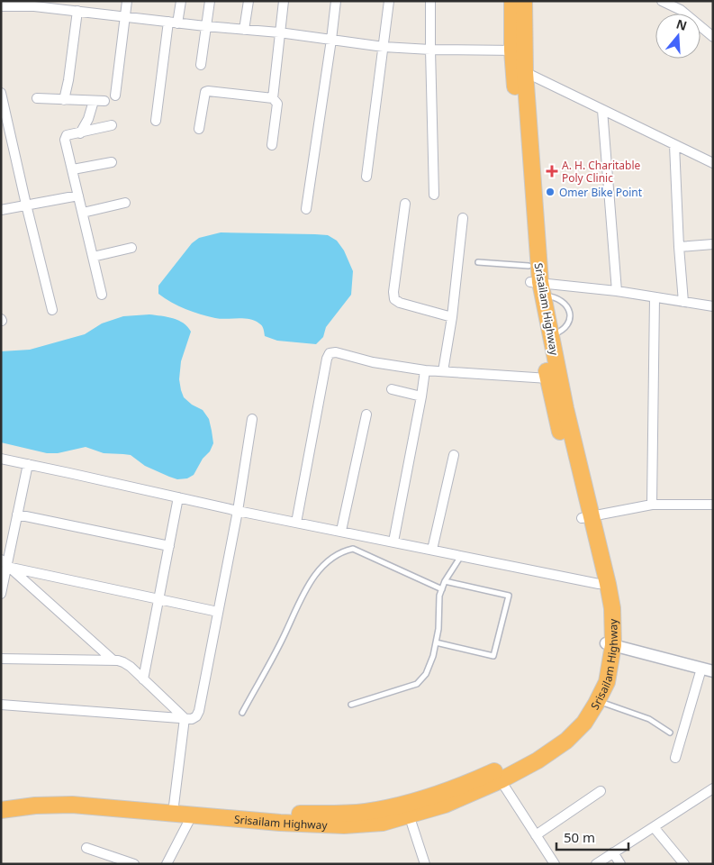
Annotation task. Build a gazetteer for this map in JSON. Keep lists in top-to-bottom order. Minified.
{"streets":{"highway":["Srisailam Highway"]},"places":{"health":["A. H. Charitable Poly Clinic"],"other":["Omer Bike Point"]},"scale_bar":"50 m","north":"top"}
